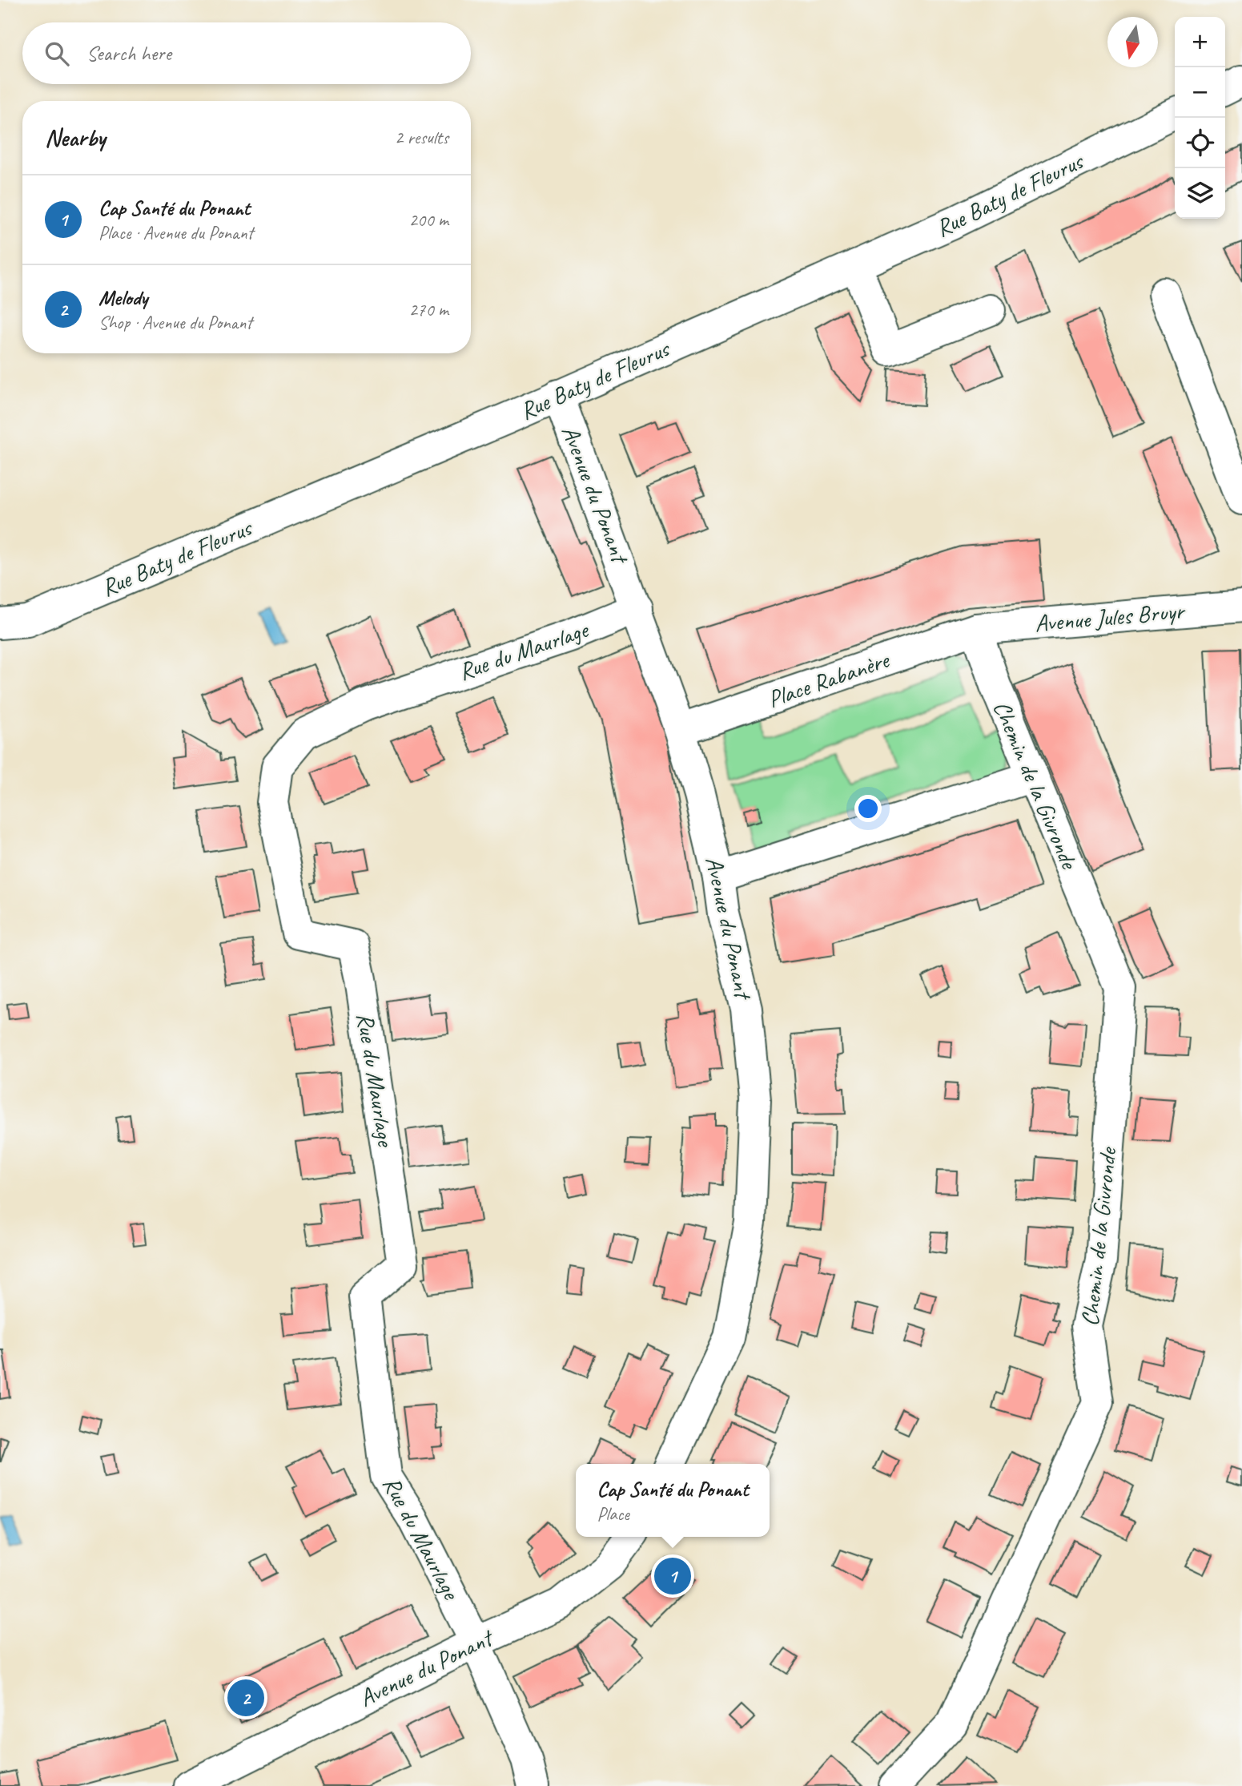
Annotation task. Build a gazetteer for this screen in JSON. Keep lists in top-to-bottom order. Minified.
{"streets":{"street":["Rue Baty de Fleurus","Avenue du Ponant","Avenue Jules Bruyr","Rue du Maurlage","Place Rabanère","Chemin de la Givronde"]},"crossings":[["Rue Baty de Fleurus","Avenue du Ponant"],["Avenue du Ponant","Rue du Maurlage"],["Avenue du Ponant","Place Rabanère"],["Avenue Jules Bruyr","Place Rabanère"],["Avenue Jules Bruyr","Chemin de la Givronde"],["Place Rabanère","Chemin de la Givronde"]],"north":"bottom","page":{"map_buttons":["+","−"],"search":"Search here","heading":["Nearby","2 results"],"list":[{"mark":"1","name":"Cap Santé du Ponant","note":"Place · Avenue du Ponant","value":"200 m"},{"mark":"2","name":"Melody","note":"Shop · Avenue du Ponant","value":"270 m"}],"popup":["Cap Santé du Ponant","Place"],"pins":["1","2"]}}
